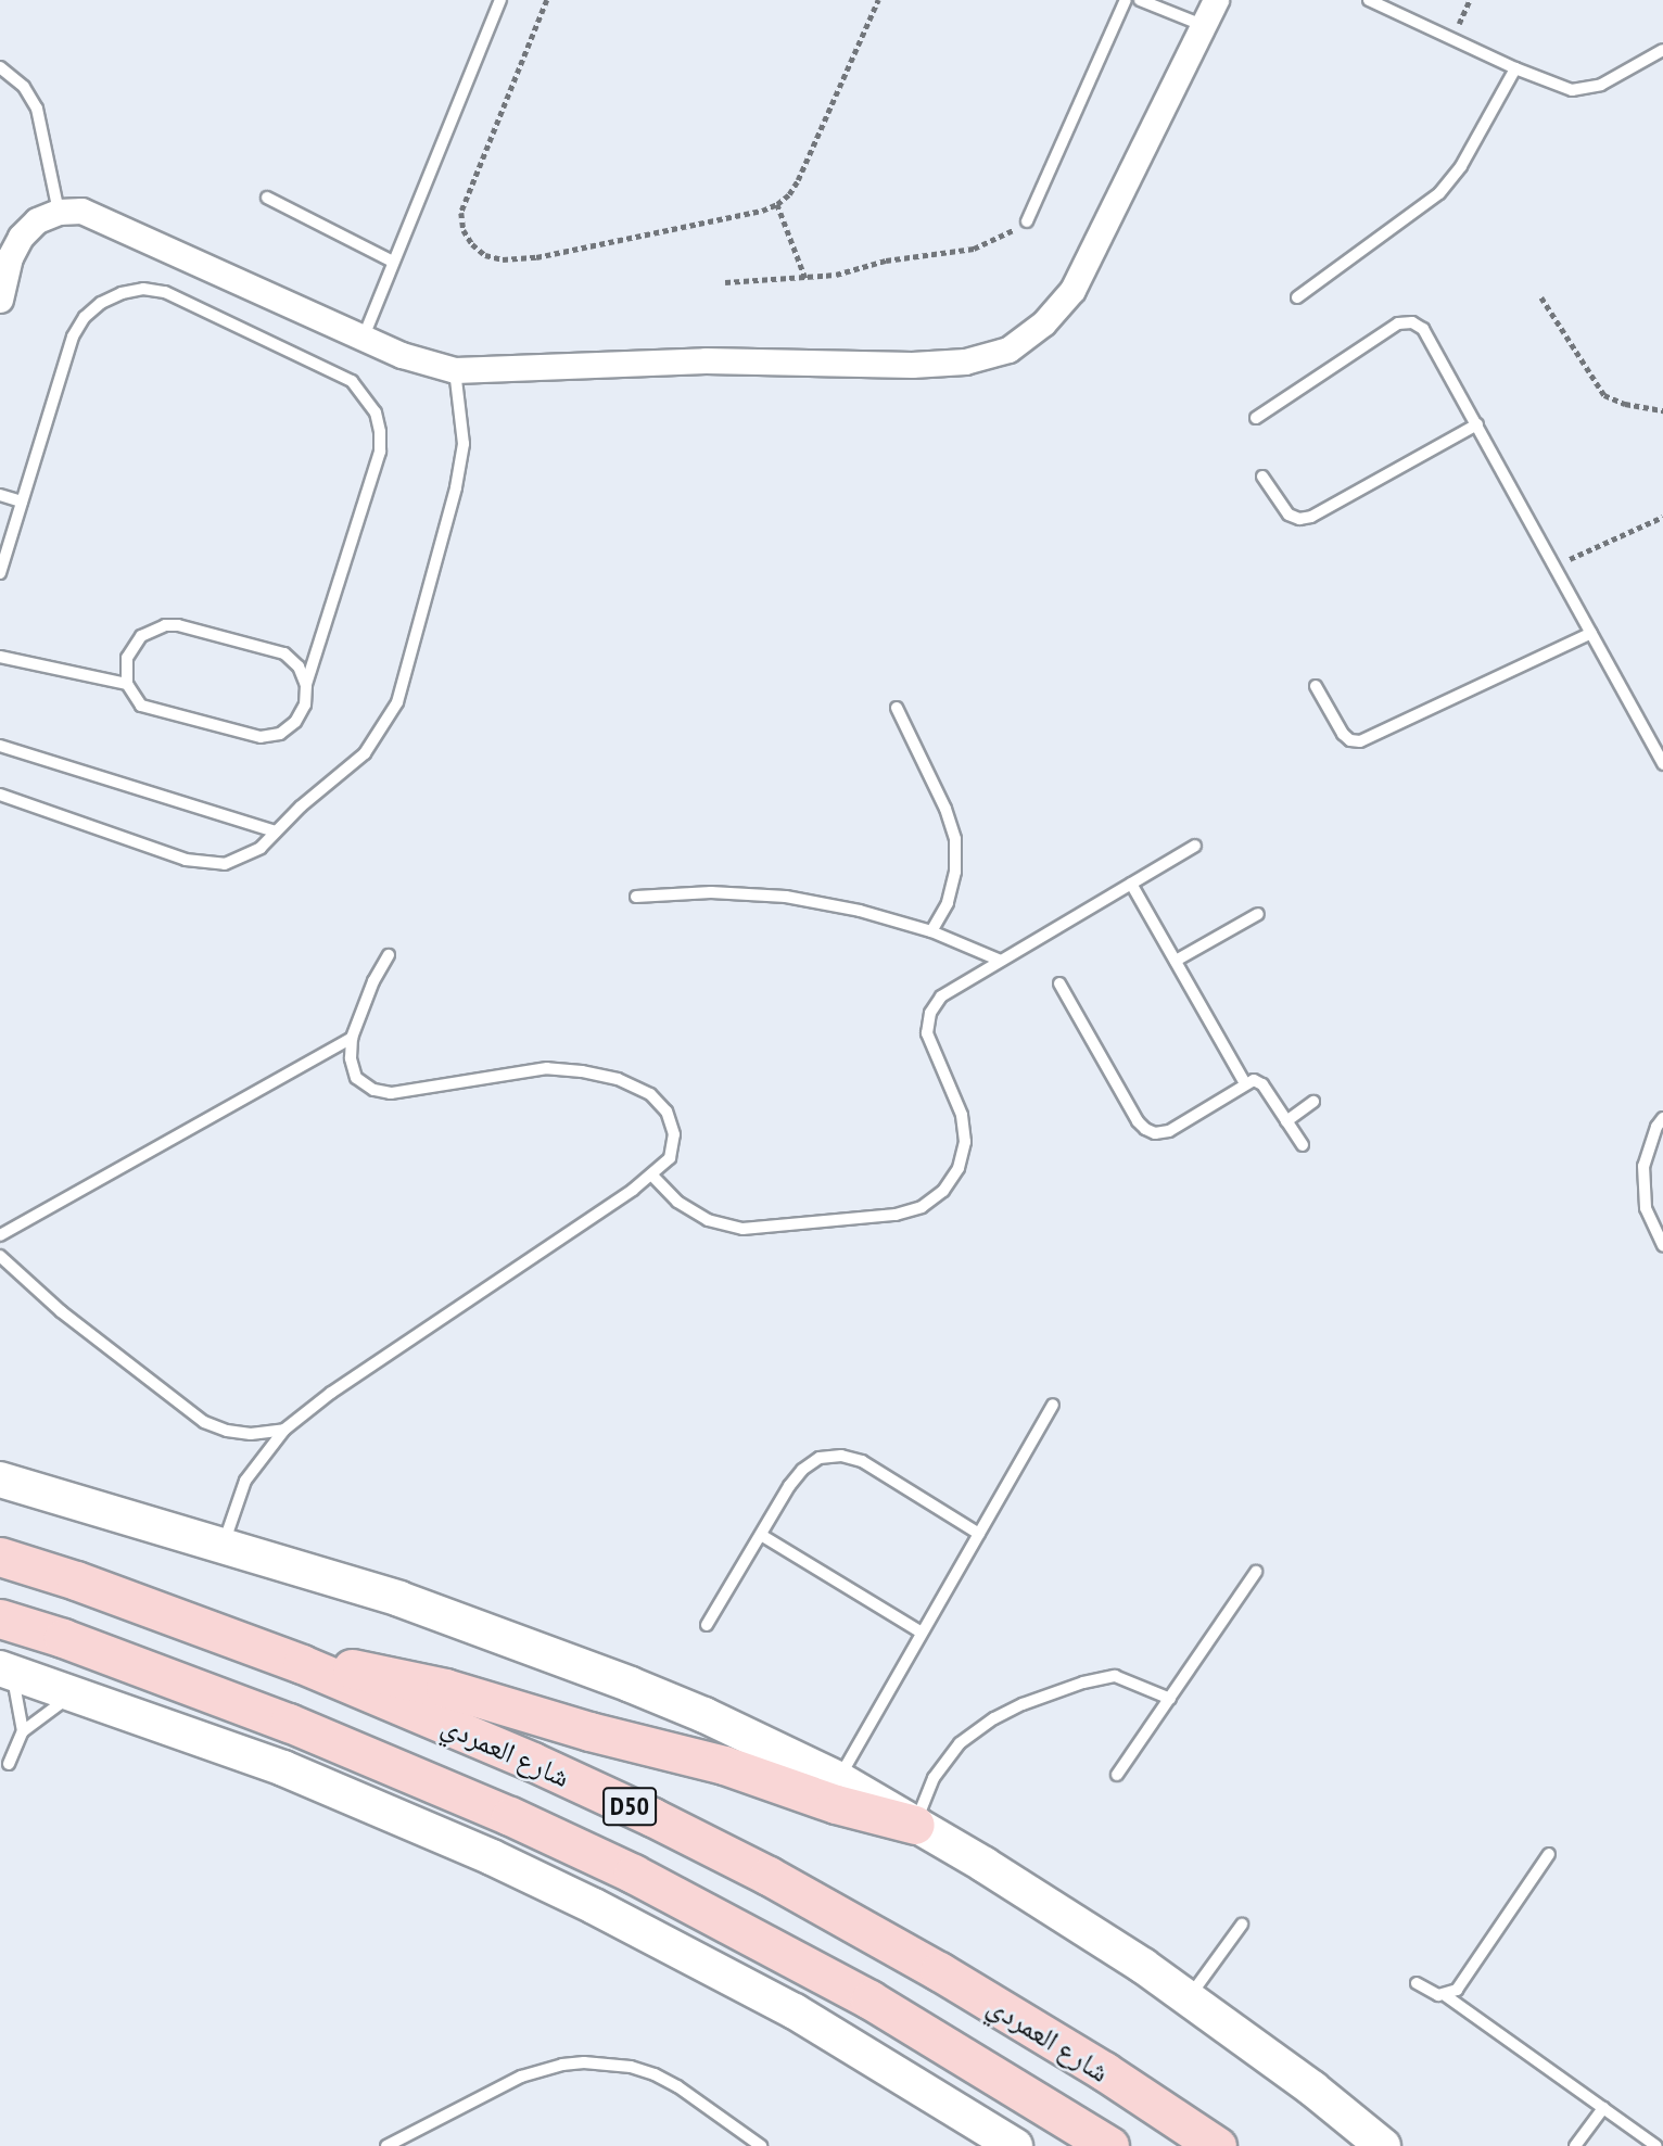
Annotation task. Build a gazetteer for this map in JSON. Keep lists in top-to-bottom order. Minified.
{"streets":{"main road":["شارع العمردي","D50"]}}
